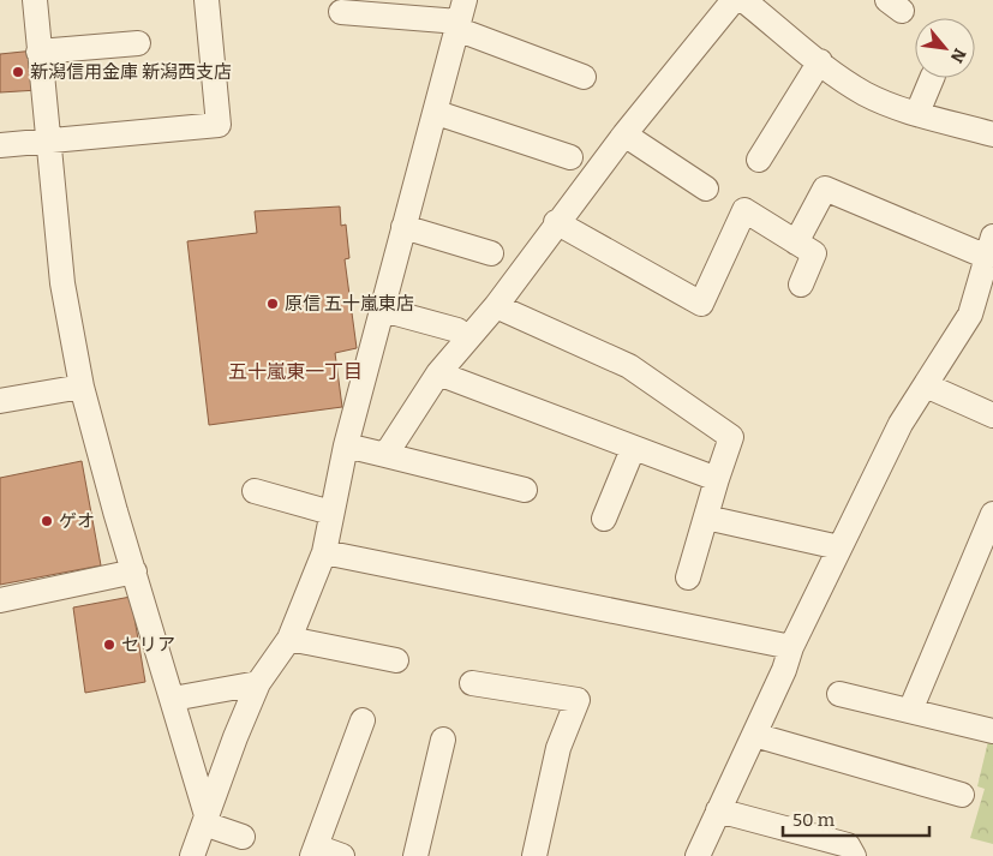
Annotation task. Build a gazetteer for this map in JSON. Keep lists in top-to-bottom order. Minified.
{"districts":["五十嵐東一丁目"],"places":["新潟信用金庫 新潟西支店","原信 五十嵐東店","ゲオ","セリア"],"scale_bar":"50 m","north":"bottom right"}
